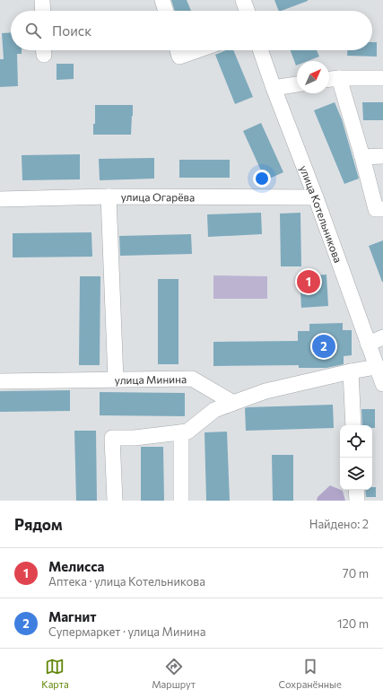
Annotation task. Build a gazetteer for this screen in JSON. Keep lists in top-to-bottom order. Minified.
{"streets":{"street":["улица Огарёва","улица Котельникова","улица Минина"]},"crossings":[["улица Огарёва","улица Котельникова"]],"north":"top right","page":{"search":"Поиск","pins":["1","2"],"heading":["Рядом","Найдено: 2"],"list":[{"mark":"1","name":"Мелисса","note":"Аптека · улица Котельникова","value":"70 m"},{"mark":"2","name":"Магнит","note":"Супермаркет · улица Минина","value":"120 m"}],"nav":["Карта","Маршрут","Сохранённые"]}}
